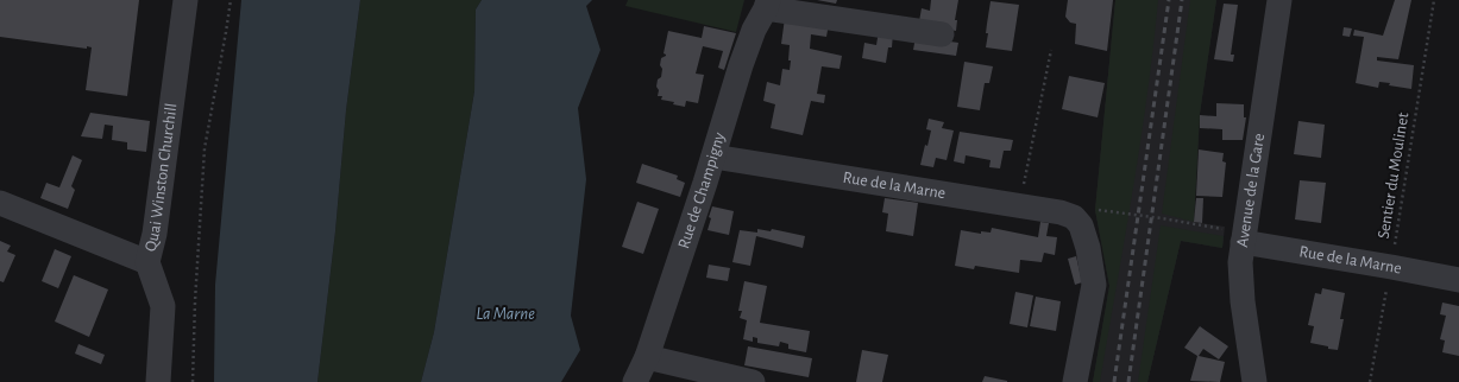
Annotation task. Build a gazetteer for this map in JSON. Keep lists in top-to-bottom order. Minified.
{"streets":{"street":["Quai Winston Churchill","Rue de la Marne","Rue de Champigny","Avenue de la Gare"],"path":["Sentier du Moulinet"]},"crossings":[["Sentier du Moulinet","Rue de la Marne"],["Rue de la Marne","Rue de Champigny"],["Rue de la Marne","Avenue de la Gare"]],"water":["La Marne"]}
